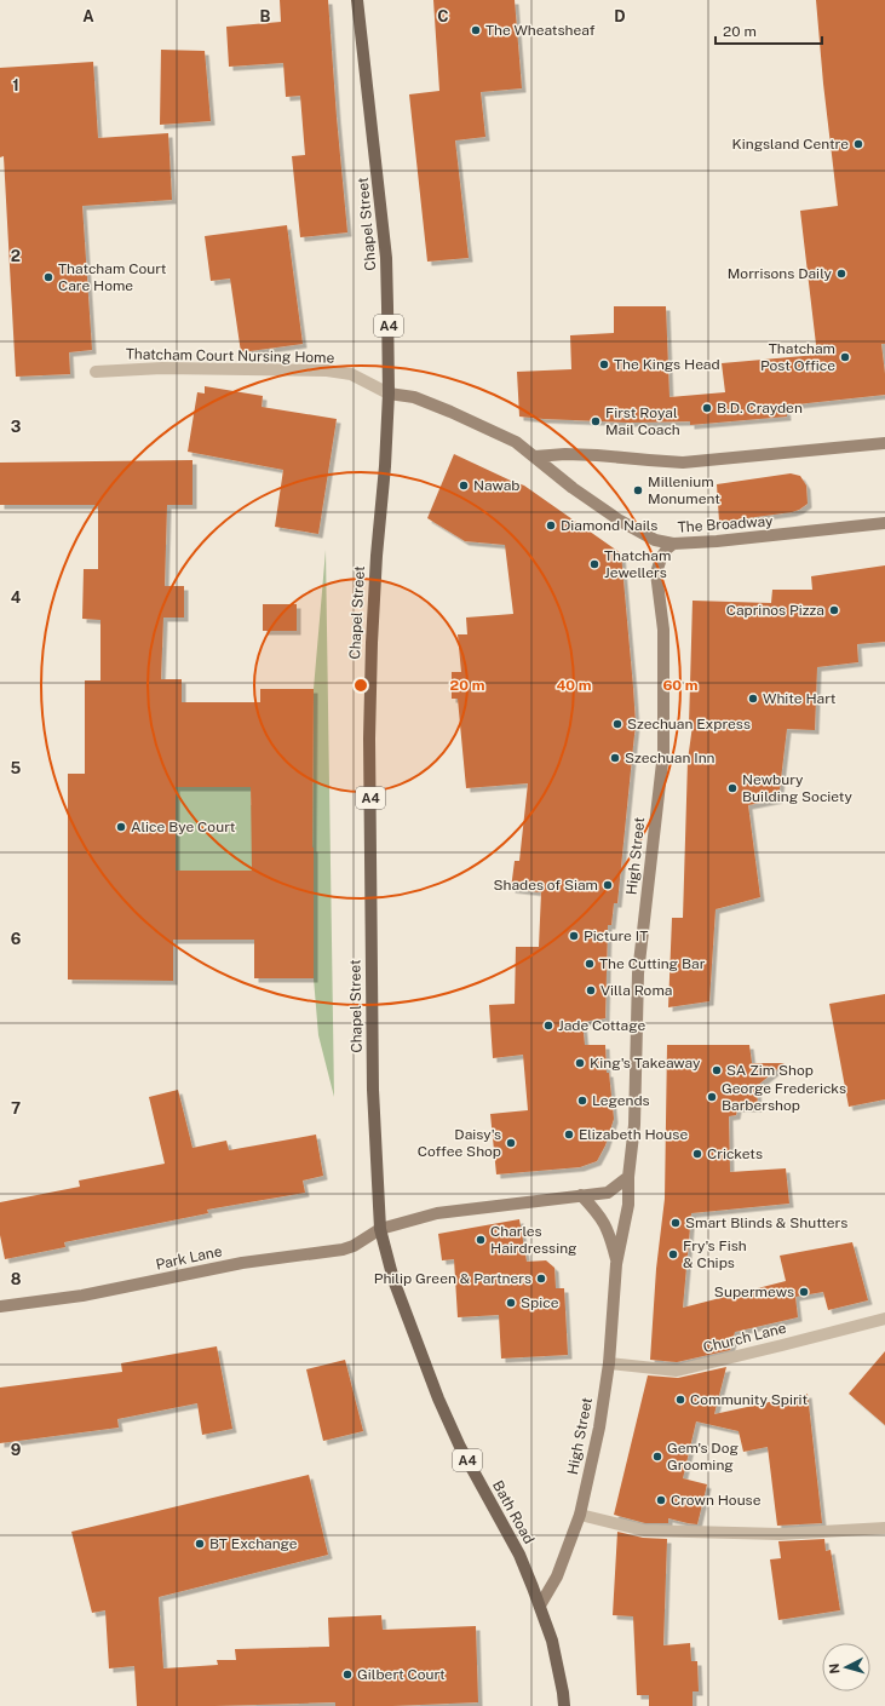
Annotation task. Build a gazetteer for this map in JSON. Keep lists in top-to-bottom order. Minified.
{"streets":{"main road":["Chapel Street","A4","Bath Road"],"street":["Thatcham Court Nursing Home","The Broadway","High Street","Park Lane","Church Lane"]},"crossings":[["Chapel Street","Thatcham Court Nursing Home"],["Chapel Street","The Broadway"],["Chapel Street","Park Lane"],["Chapel Street","Bath Road"],["Thatcham Court Nursing Home","The Broadway"],["The Broadway","High Street"],["High Street","Church Lane"],["High Street","Bath Road"],["Park Lane","Bath Road"]],"places":["The Wheatsheaf","Kingsland Centre","Morrisons Daily","Thatcham Court Care Home","Thatcham Post Office","The Kings Head","B.D. Crayden","First Royal Mail Coach","Nawab","Millenium Monument","Diamond Nails","Thatcham Jewellers","Caprinos Pizza","White Hart","Szechuan Express","Szechuan Inn","Newbury Building Society","Alice Bye Court","Shades of Siam","Picture IT","The Cutting Bar","Villa Roma","Jade Cottage","King's Takeaway","SA Zim Shop","George Fredericks Barbershop","Legends","Elizabeth House","Daisy's Coffee Shop","Crickets","Smart Blinds & Shutters","Charles Hairdressing","Fry's Fish & Chips","Philip Green & Partners","Supermews","Spice","Community Spirit","Gem's Dog Grooming","Crown House","BT Exchange","Gilbert Court"],"scale_bar":"20 m","north":"left","grid":{"columns":["A","B","C","D"],"rows":["1","2","3","4","5","6","7","8","9"]},"rings":["20 m","40 m","60 m"]}
